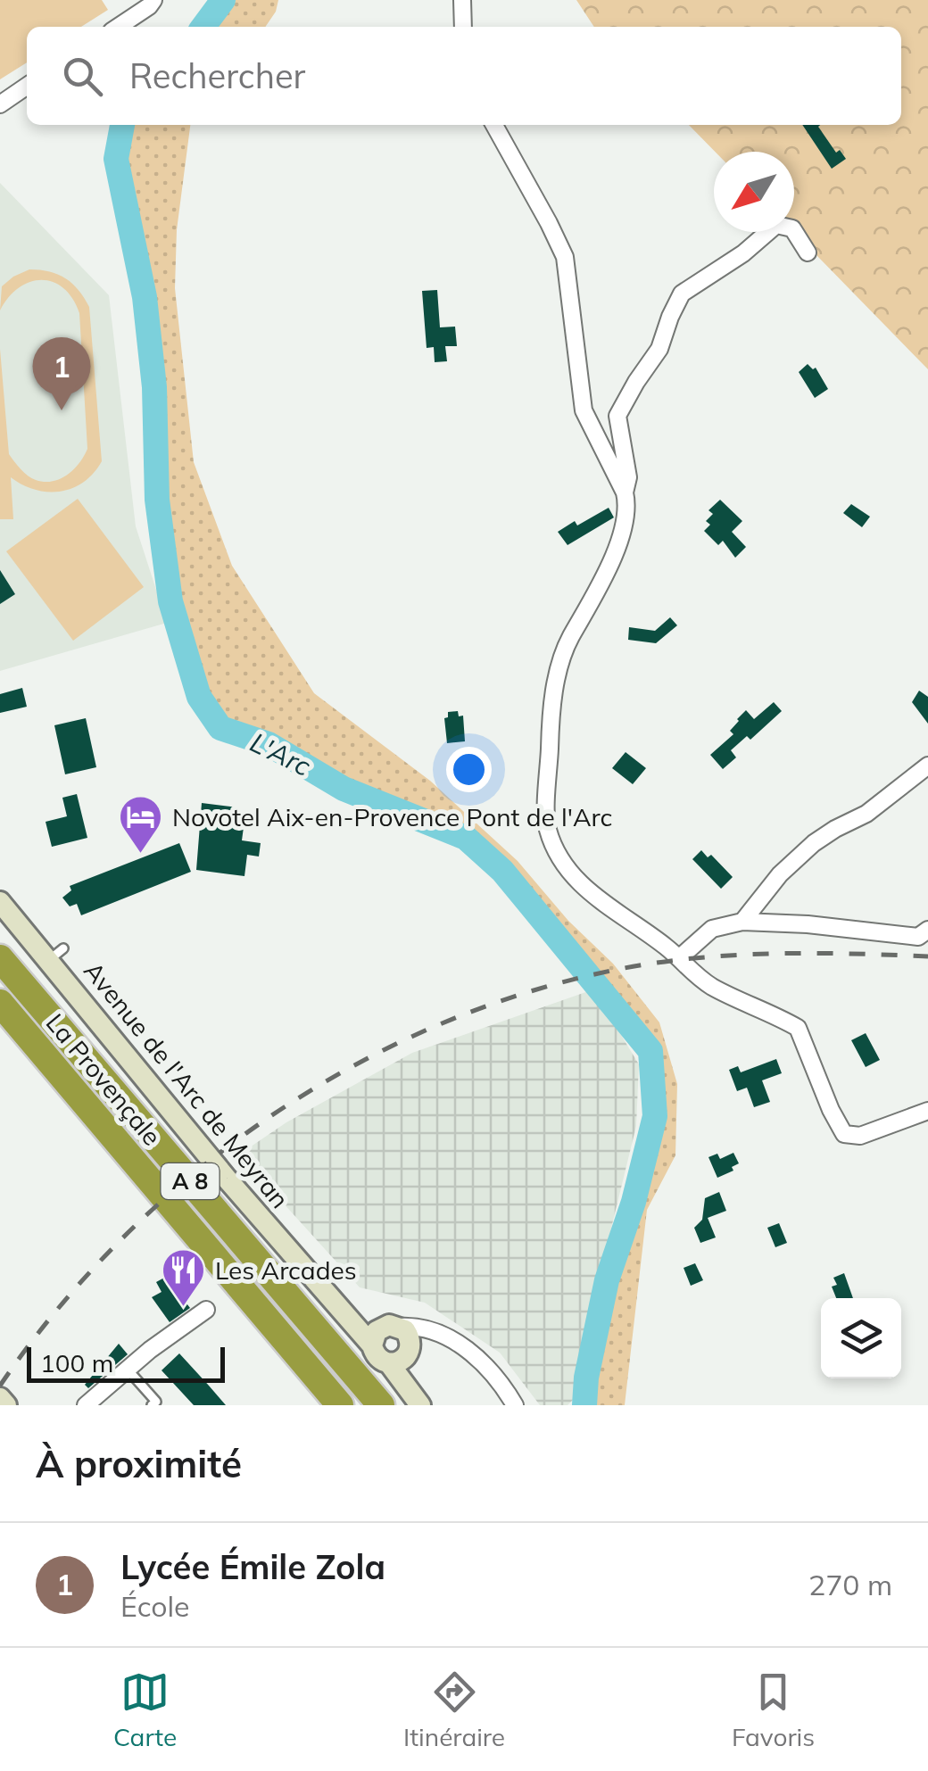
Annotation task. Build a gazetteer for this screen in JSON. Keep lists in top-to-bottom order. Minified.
{"streets":{"highway":["La Provençale","A 8"],"main road":["Avenue de l'Arc de Meyran"]},"water":["L'Arc"],"places":{"hotel":["Novotel Aix-en-Provence Pont de l'Arc"],"restaurant":["Les Arcades"]},"scale_bar":"100 m","north":"bottom left","page":{"search":"Rechercher","pins":"1","scale":"100 m","heading":"À proximité","list":[{"mark":"1","name":"Lycée Émile Zola","note":"École","value":"270 m"}],"nav":["Carte","Itinéraire","Favoris"]}}
